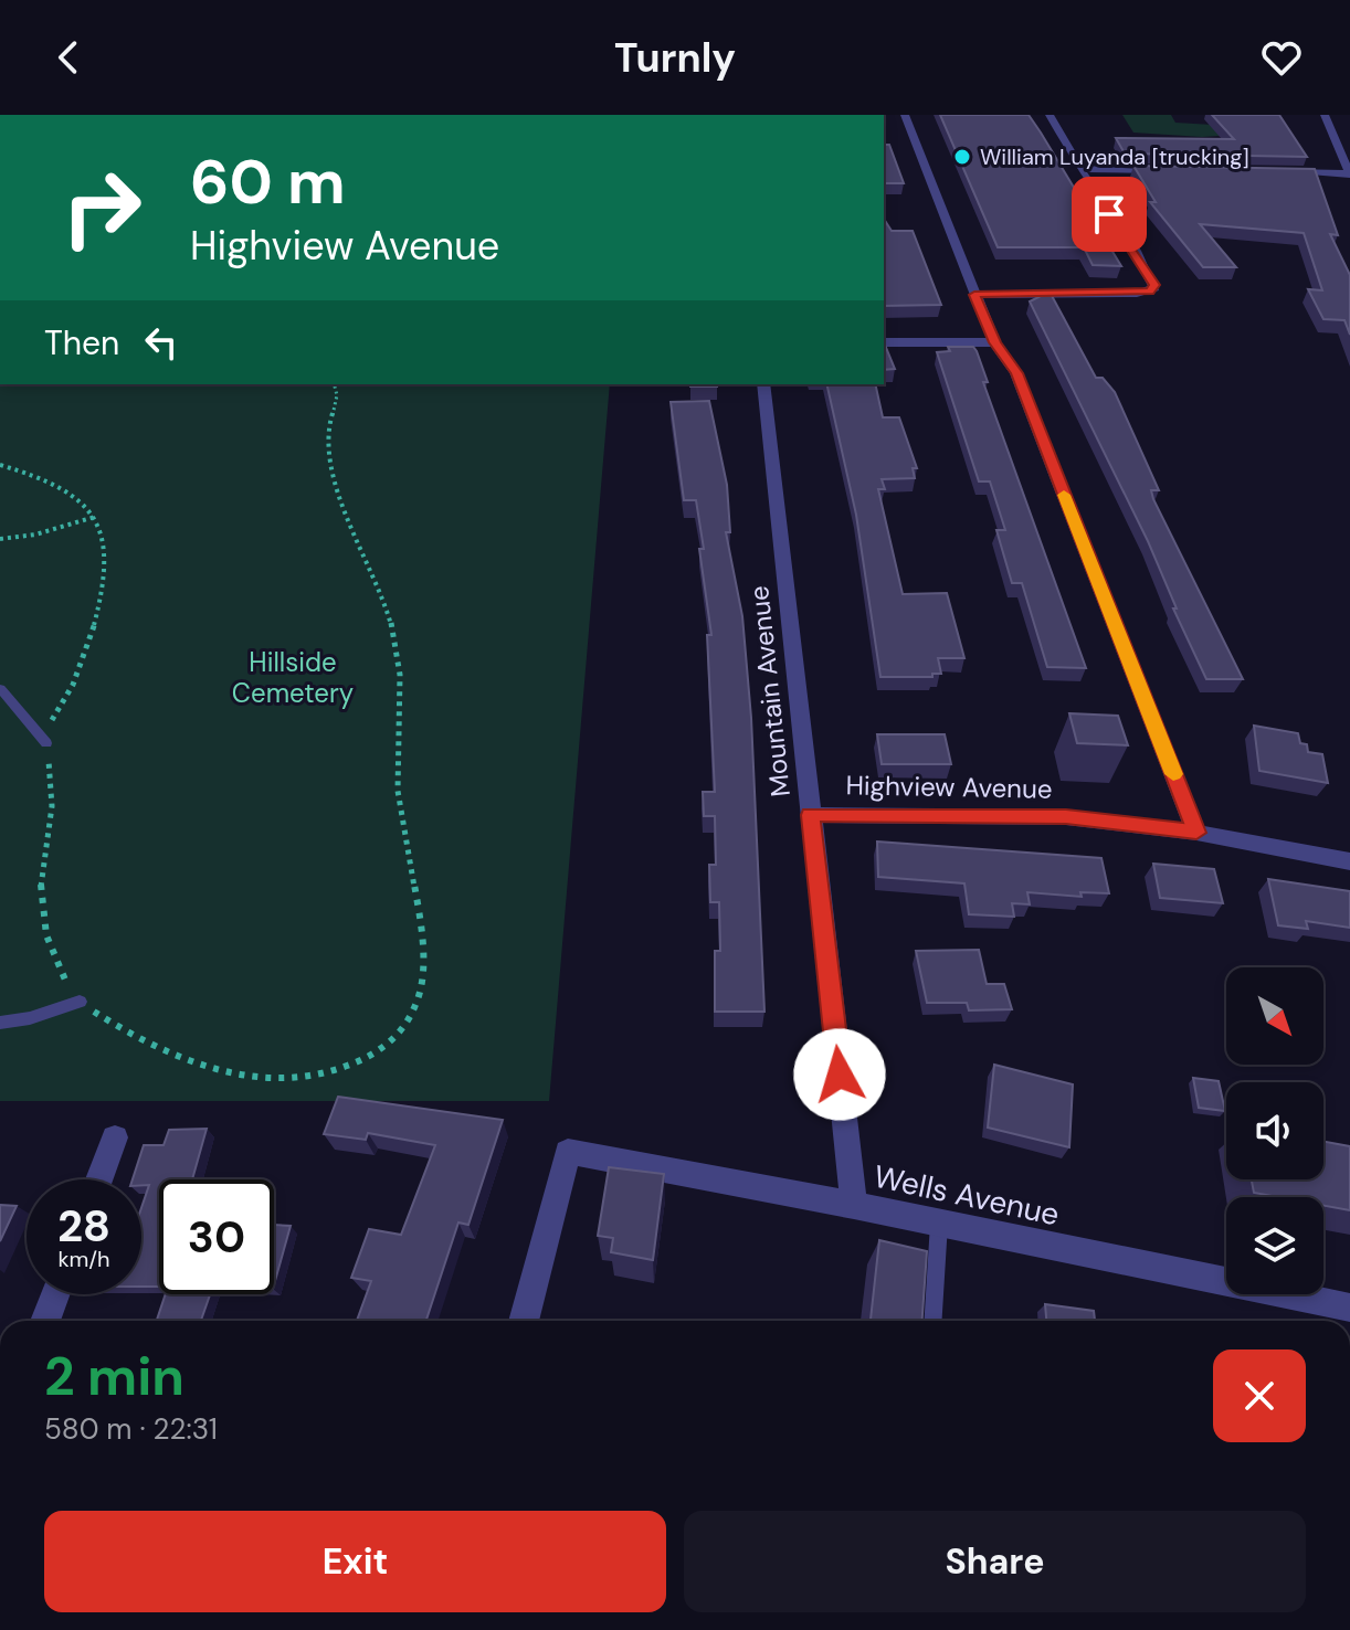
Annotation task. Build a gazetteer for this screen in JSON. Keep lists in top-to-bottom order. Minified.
{"streets":{"street":["Mountain Avenue","Highview Avenue","Wells Avenue"]},"crossings":[["Mountain Avenue","Highview Avenue"],["Mountain Avenue","Wells Avenue"]],"parks":["Hillside Cemetery"],"places":["William Luyanda [trucking]"],"north":"bottom right","page":{"header":"Turnly","turn":["60 m","Highview Avenue"],"then":"Then","speed":"28 km/h","limit":"30","heading":["2 min","580 m · 22:31"],"buttons":["Exit","Share"]}}
